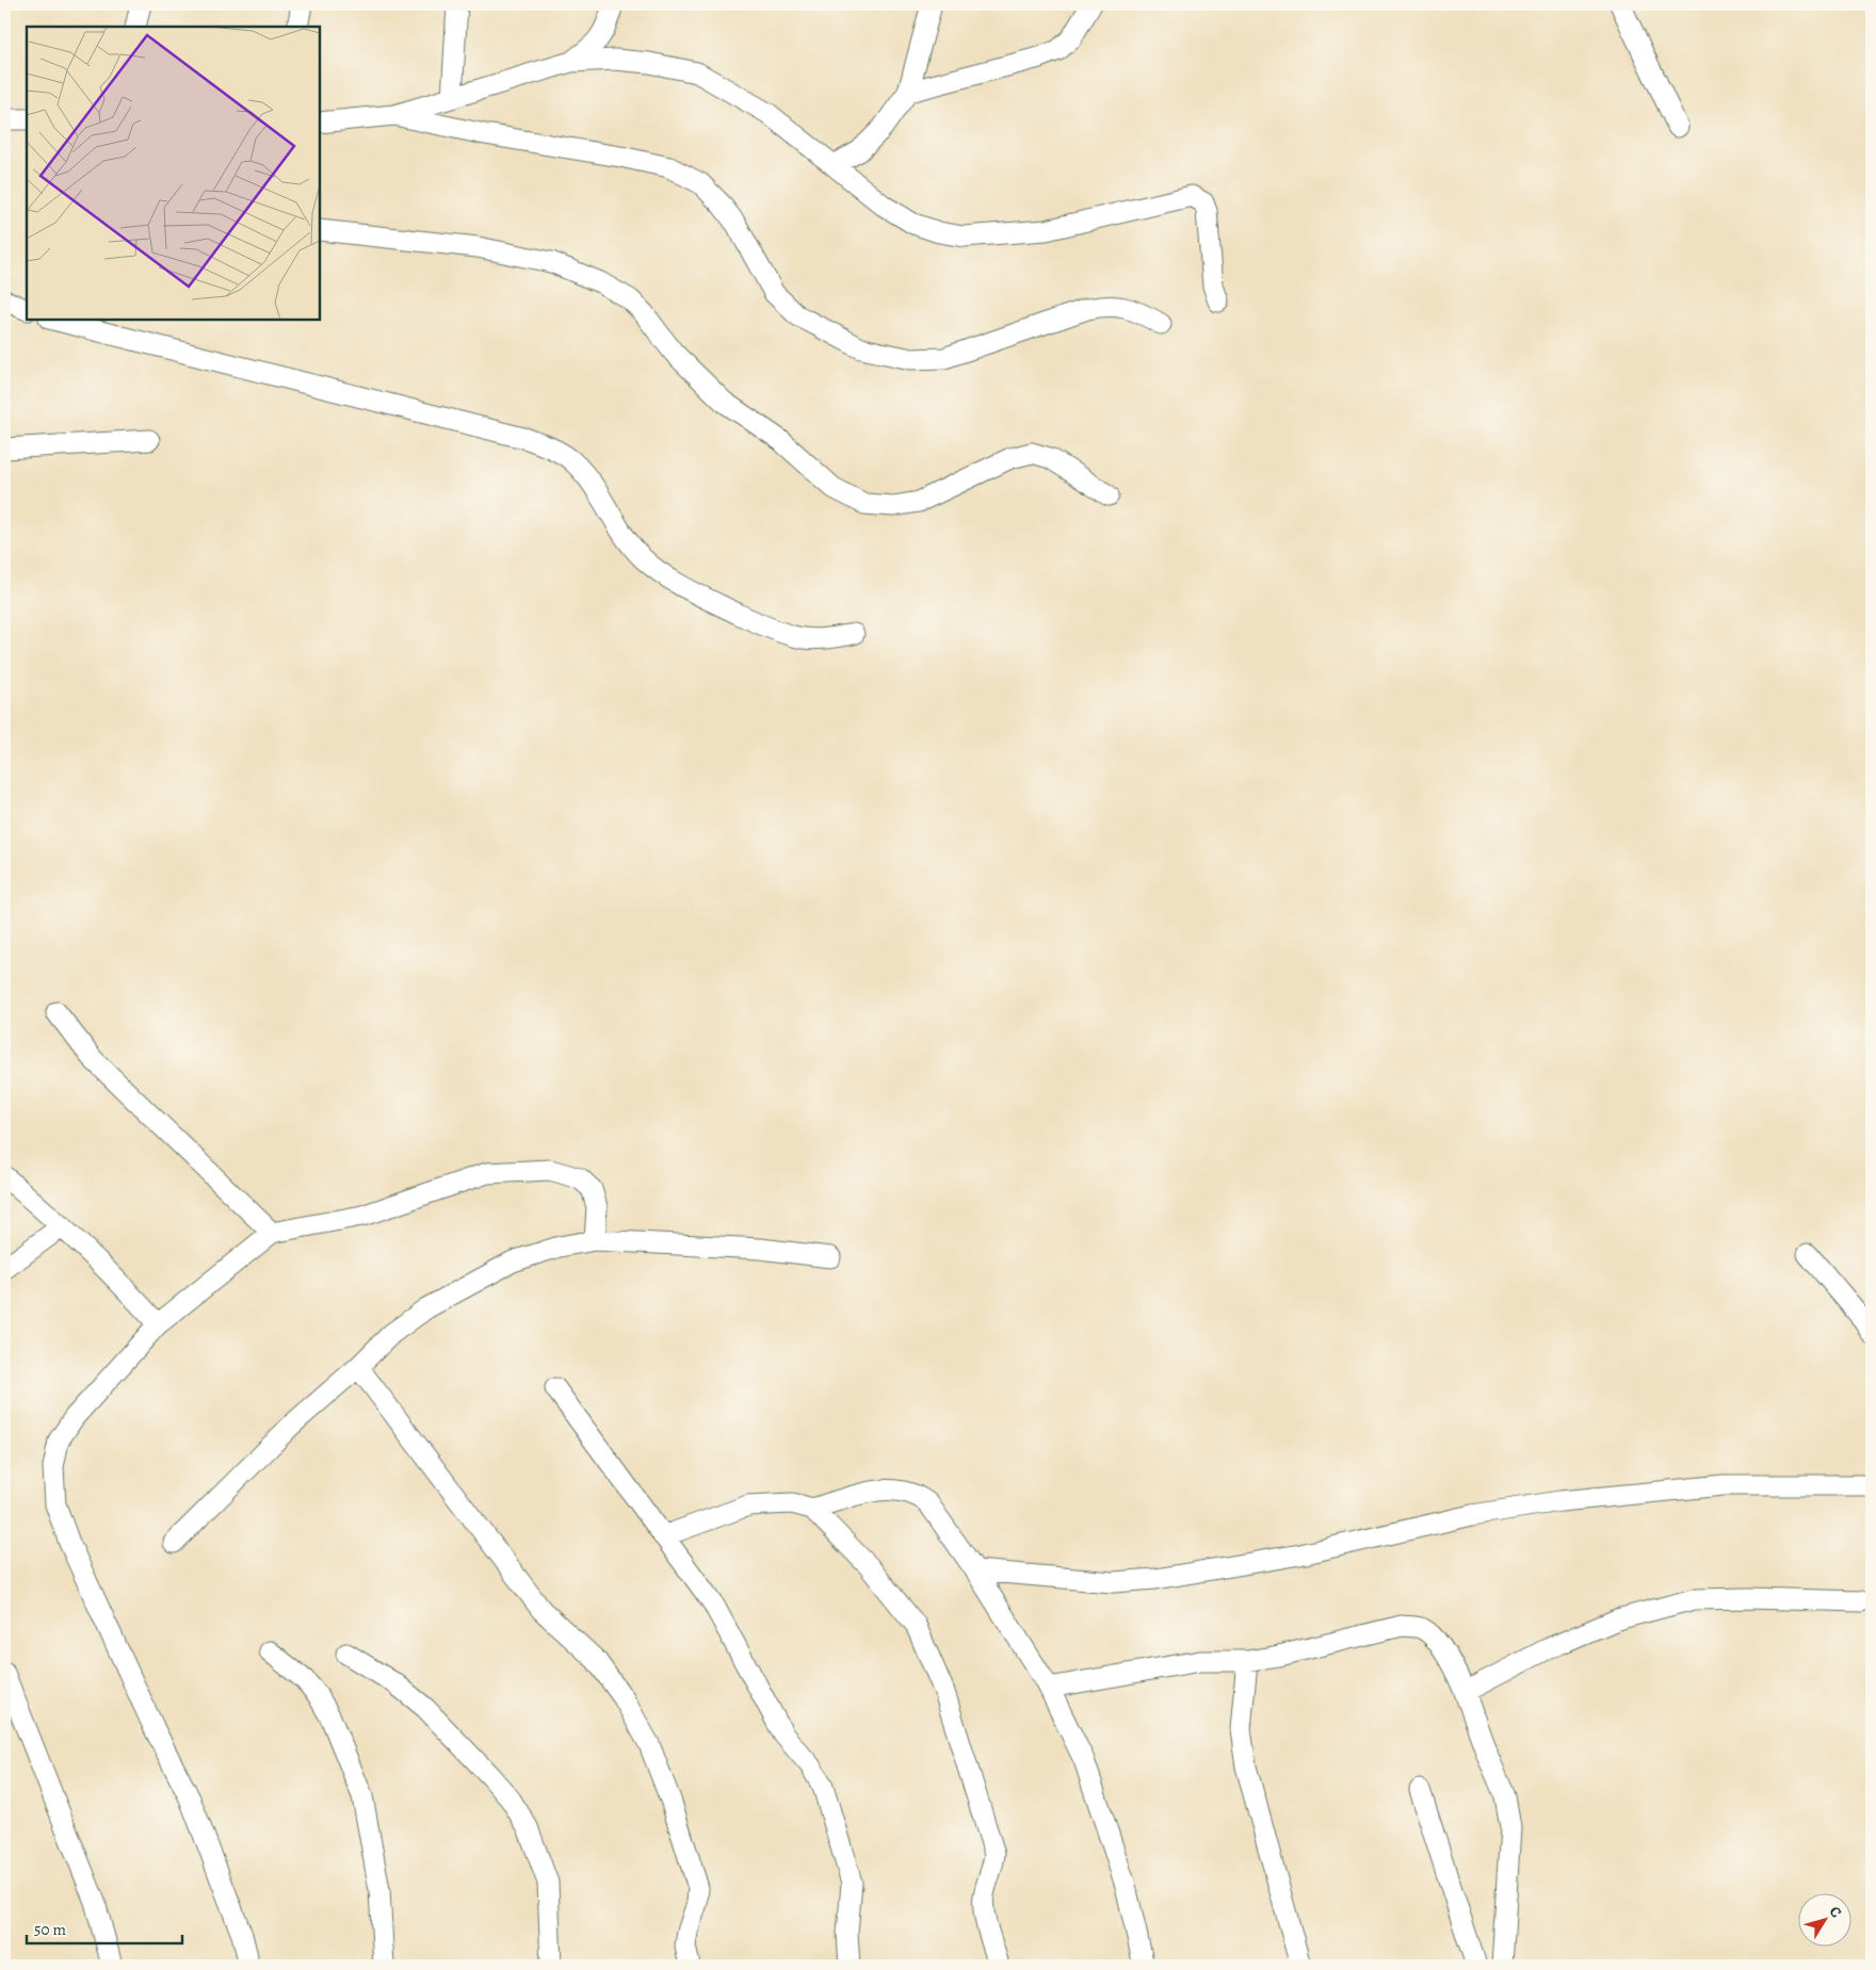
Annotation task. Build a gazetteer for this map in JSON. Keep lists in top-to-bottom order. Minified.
{"scale_bar":"50 m","north":"top right"}
